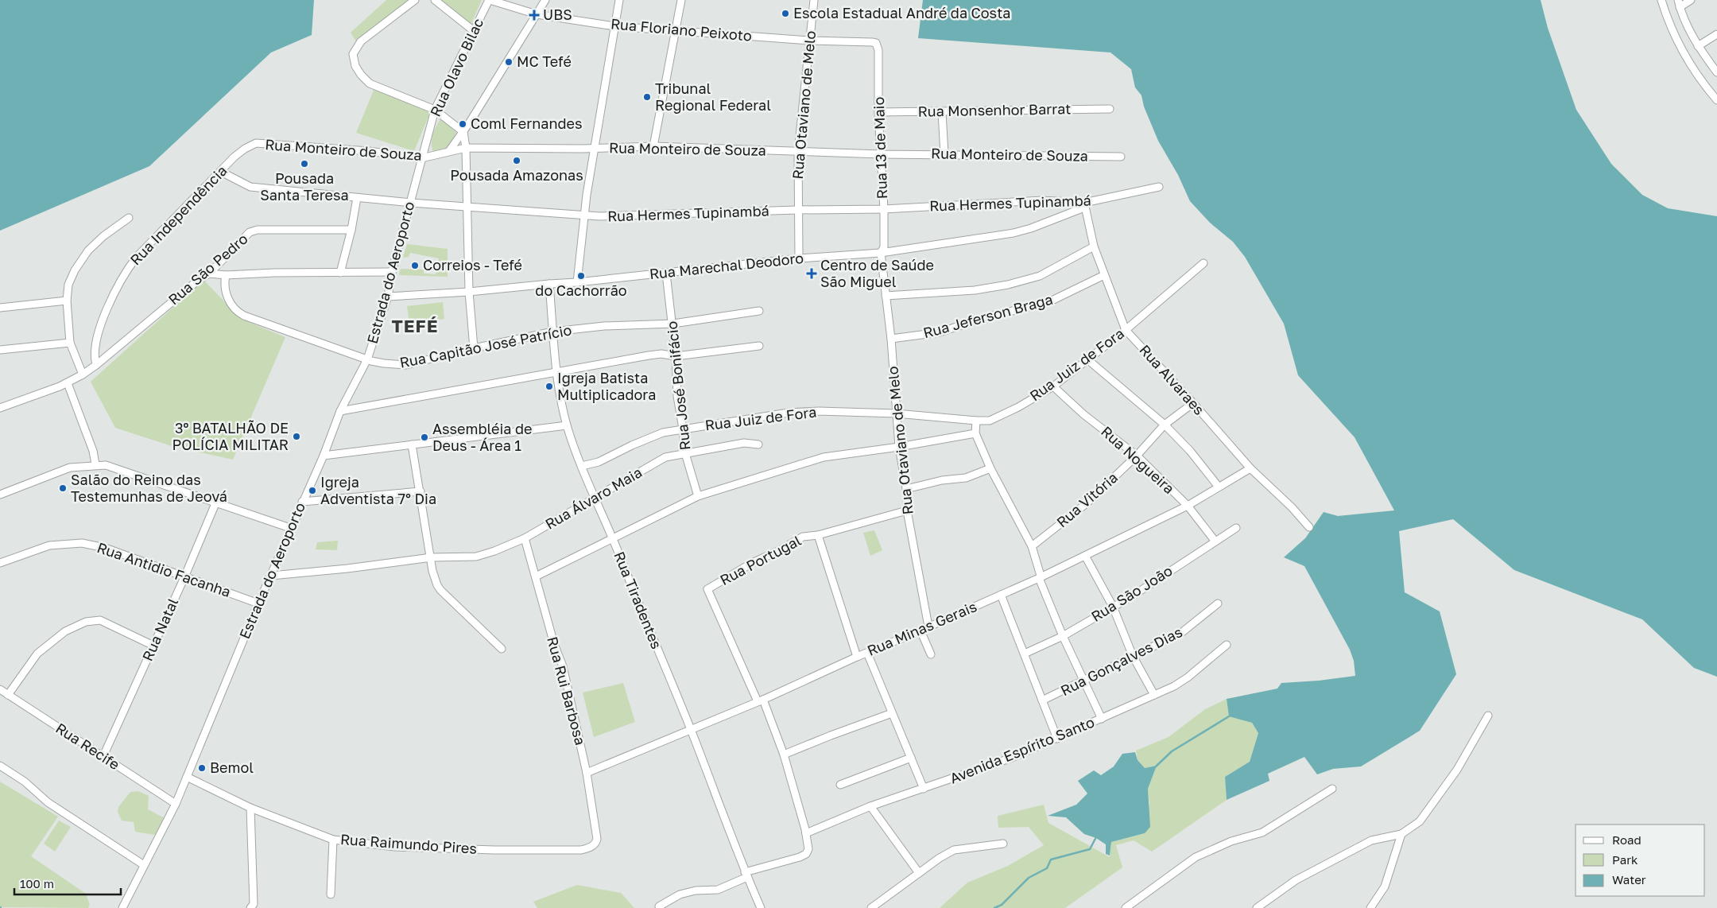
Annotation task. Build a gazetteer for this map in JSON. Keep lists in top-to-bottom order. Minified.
{"streets":{"street":["Rua Floriano Peixoto","Rua Olavo Bilac","Rua Otaviano de Melo","Rua Monsenhor Barrat","Rua 13 de Maio","Rua Monteiro de Souza","Rua Hermes Tupinambá","Rua Independência","Rua Marechal Deodoro","Rua São Pedro","Estrada do Aeroporto","Rua Jeferson Braga","Rua Capitão José Patrício","Rua Juiz de Fora","Rua Alvaraes","Rua José Bonifácio","Rua Nogueira","Rua Álvaro Maia","Rua Vitória","Rua Portugal","Rua Antidio Facanha","Rua São João","Rua Tiradentes","Rua Minas Gerais","Rua Natal","Rua Gonçalves Dias","Rua Rui Barbosa","Rua Recife","Avenida Espírito Santo","Rua Raimundo Pires"]},"crossings":[["Rua Floriano Peixoto","Rua Olavo Bilac"],["Rua Floriano Peixoto","Rua Otaviano de Melo"],["Rua Floriano Peixoto","Rua 13 de Maio"],["Rua Olavo Bilac","Rua Monteiro de Souza"],["Rua Olavo Bilac","Estrada do Aeroporto"],["Rua Otaviano de Melo","Rua 13 de Maio"],["Rua Otaviano de Melo","Rua Monteiro de Souza"],["Rua Otaviano de Melo","Rua Hermes Tupinambá"],["Rua Otaviano de Melo","Rua Marechal Deodoro"],["Rua Otaviano de Melo","Rua Jeferson Braga"],["Rua Otaviano de Melo","Rua Juiz de Fora"],["Rua Otaviano de Melo","Rua Portugal"],["Rua Otaviano de Melo","Rua Minas Gerais"],["Rua Monsenhor Barrat","Rua 13 de Maio"],["Rua 13 de Maio","Rua Monteiro de Souza"],["Rua 13 de Maio","Rua Hermes Tupinambá"],["Rua 13 de Maio","Rua Marechal Deodoro"],["Rua Monteiro de Souza","Rua Independência"],["Rua Monteiro de Souza","Estrada do Aeroporto"],["Rua Hermes Tupinambá","Rua Independência"],["Rua Hermes Tupinambá","Rua Marechal Deodoro"],["Rua Hermes Tupinambá","Estrada do Aeroporto"],["Rua Hermes Tupinambá","Rua Alvaraes"],["Rua Independência","Rua São Pedro"],["Rua Marechal Deodoro","Estrada do Aeroporto"],["Rua Marechal Deodoro","Rua Alvaraes"],["Rua Marechal Deodoro","Rua José Bonifácio"],["Rua Marechal Deodoro","Rua Tiradentes"],["Estrada do Aeroporto","Rua Capitão José Patrício"],["Estrada do Aeroporto","Rua Álvaro Maia"],["Estrada do Aeroporto","Rua Antidio Facanha"],["Estrada do Aeroporto","Rua Recife"],["Estrada do Aeroporto","Rua Raimundo Pires"],["Rua Jeferson Braga","Rua Alvaraes"],["Rua Capitão José Patrício","Rua José Bonifácio"],["Rua Capitão José Patrício","Rua Tiradentes"],["Rua Juiz de Fora","Rua Alvaraes"],["Rua Juiz de Fora","Rua José Bonifácio"],["Rua Juiz de Fora","Rua Nogueira"],["Rua Juiz de Fora","Rua Tiradentes"],["Rua Alvaraes","Rua Vitória"],["Rua Alvaraes","Rua Minas Gerais"],["Rua José Bonifácio","Rua Álvaro Maia"],["Rua Nogueira","Rua Vitória"],["Rua Nogueira","Rua São João"],["Rua Nogueira","Rua Minas Gerais"],["Rua Álvaro Maia","Rua Tiradentes"],["Rua Álvaro Maia","Rua Rui Barbosa"],["Rua Portugal","Rua Minas Gerais"],["Rua Antidio Facanha","Rua Natal"],["Rua Tiradentes","Rua Minas Gerais"],["Rua Minas Gerais","Rua Rui Barbosa"],["Rua Natal","Rua Recife"],["Rua Rui Barbosa","Rua Raimundo Pires"]],"districts":["TEFÉ"],"places":{"other":["Escola Estadual André da Costa","MC Tefé","Tribunal Regional Federal","Coml Fernandes","Pousada Amazonas","Pousada Santa Teresa","Correios - Tefé","do Cachorrão","Igreja Batista Multiplicadora","3º BATALHÃO DE POLÍCIA MILITAR","Assembléia de Deus - Área 1","Salão do Reino das Testemunhas de Jeová","Igreja Adventista 7° Dia","Bemol"],"health":["UBS","Centro de Saúde São Miguel"]},"legend":["Road","Park","Water"],"scale_bar":"100 m"}
